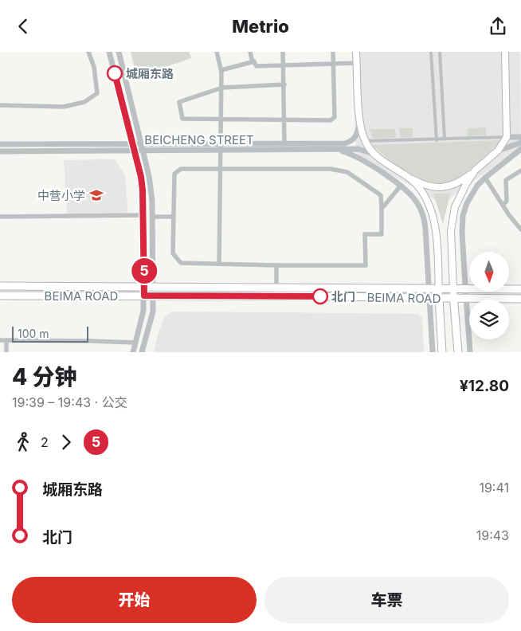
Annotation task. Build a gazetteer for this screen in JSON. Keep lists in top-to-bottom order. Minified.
{"streets":{"main road":["BEIMA ROAD"],"street":["BEICHENG STREET"]},"places":{"other":["城厢东路","北门"],"school or university":["中营小学"]},"lines":["bus line 5"],"scale_bar":"100 m","north":"bottom","page":{"header":"Metrio","on_map":"5","scale":"100 m","heading":["4 分钟","19:39 – 19:43 · 公交","¥12.80"],"legs":["2","5"],"list":[{"name":"城厢东路","value":"19:41"},{"name":"北门","value":"19:43"}],"buttons":["开始","车票"]}}
